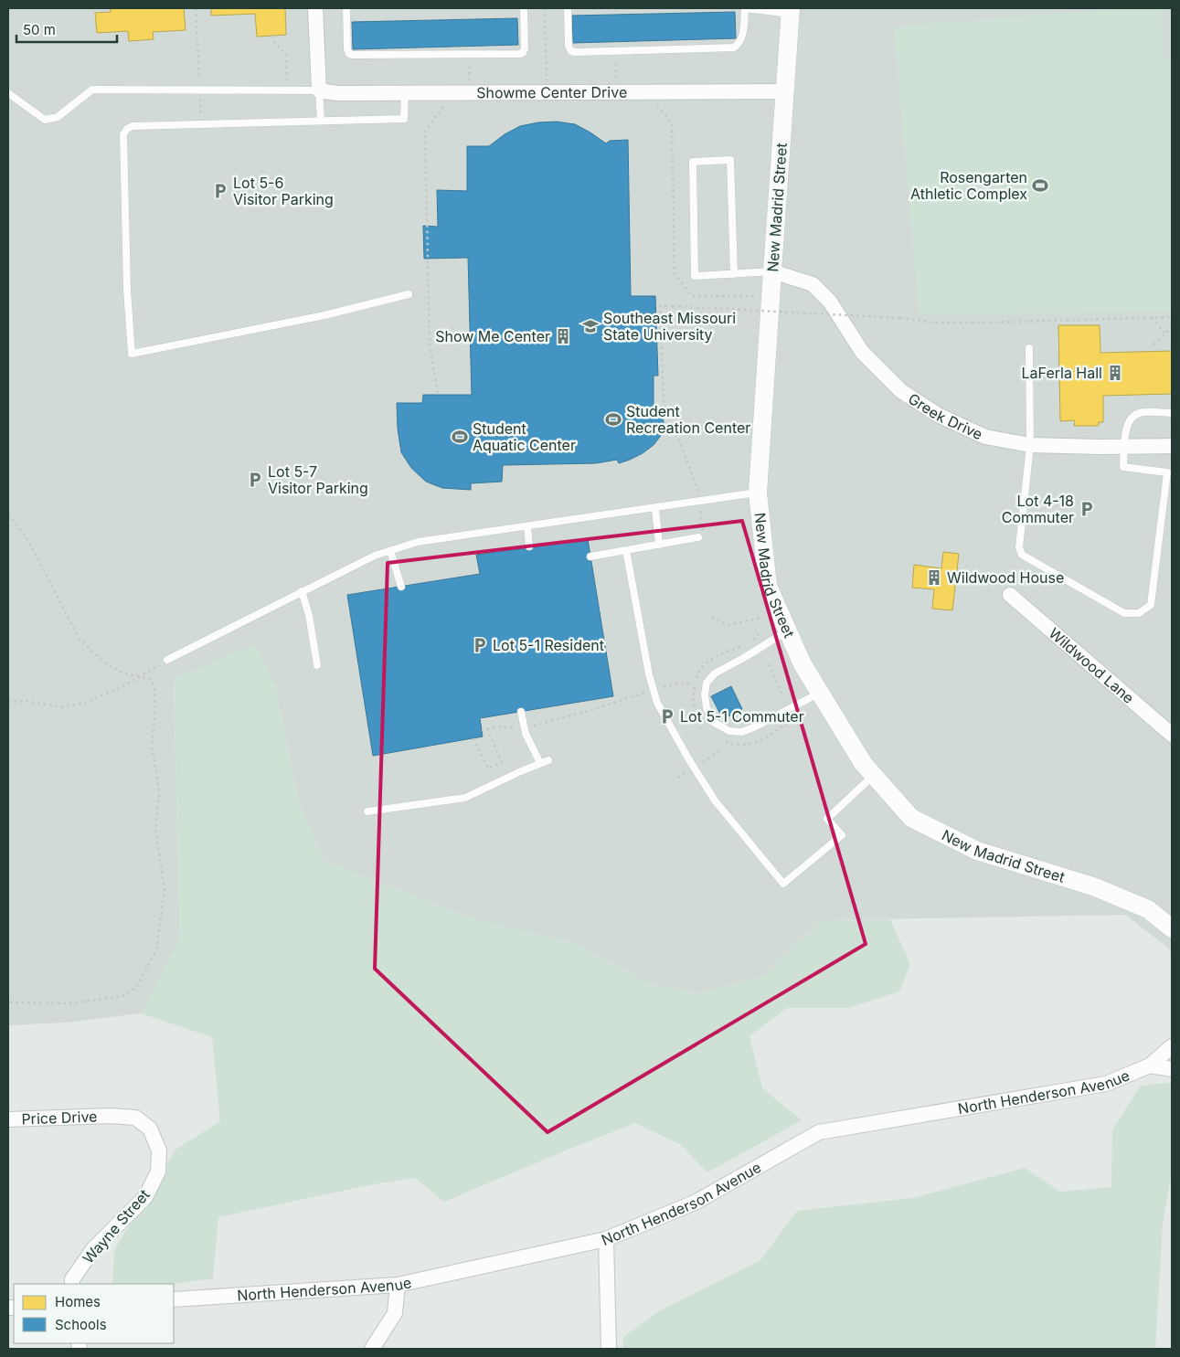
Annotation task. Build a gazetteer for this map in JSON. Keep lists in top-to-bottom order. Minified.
{"streets":{"street":["Showme Center Drive","New Madrid Street","Greek Drive","Wildwood Lane","North Henderson Avenue","Price Drive","Wayne Street"]},"crossings":[["Showme Center Drive","New Madrid Street"],["New Madrid Street","Greek Drive"],["Price Drive","Wayne Street"]],"places":{"sports":["Rosengarten Athletic Complex","Student Recreation Center","Student Aquatic Center"],"parking":["Lot 5-6 Visitor Parking","Lot 5-7 Visitor Parking","Lot 4-18 Commuter","Lot 5-1 Resident","Lot 5-1 Commuter"],"school or university":["Southeast Missouri State University"],"building":["Show Me Center","LaFerla Hall","Wildwood House"]},"legend":["Homes","Schools"],"scale_bar":"50 m"}
